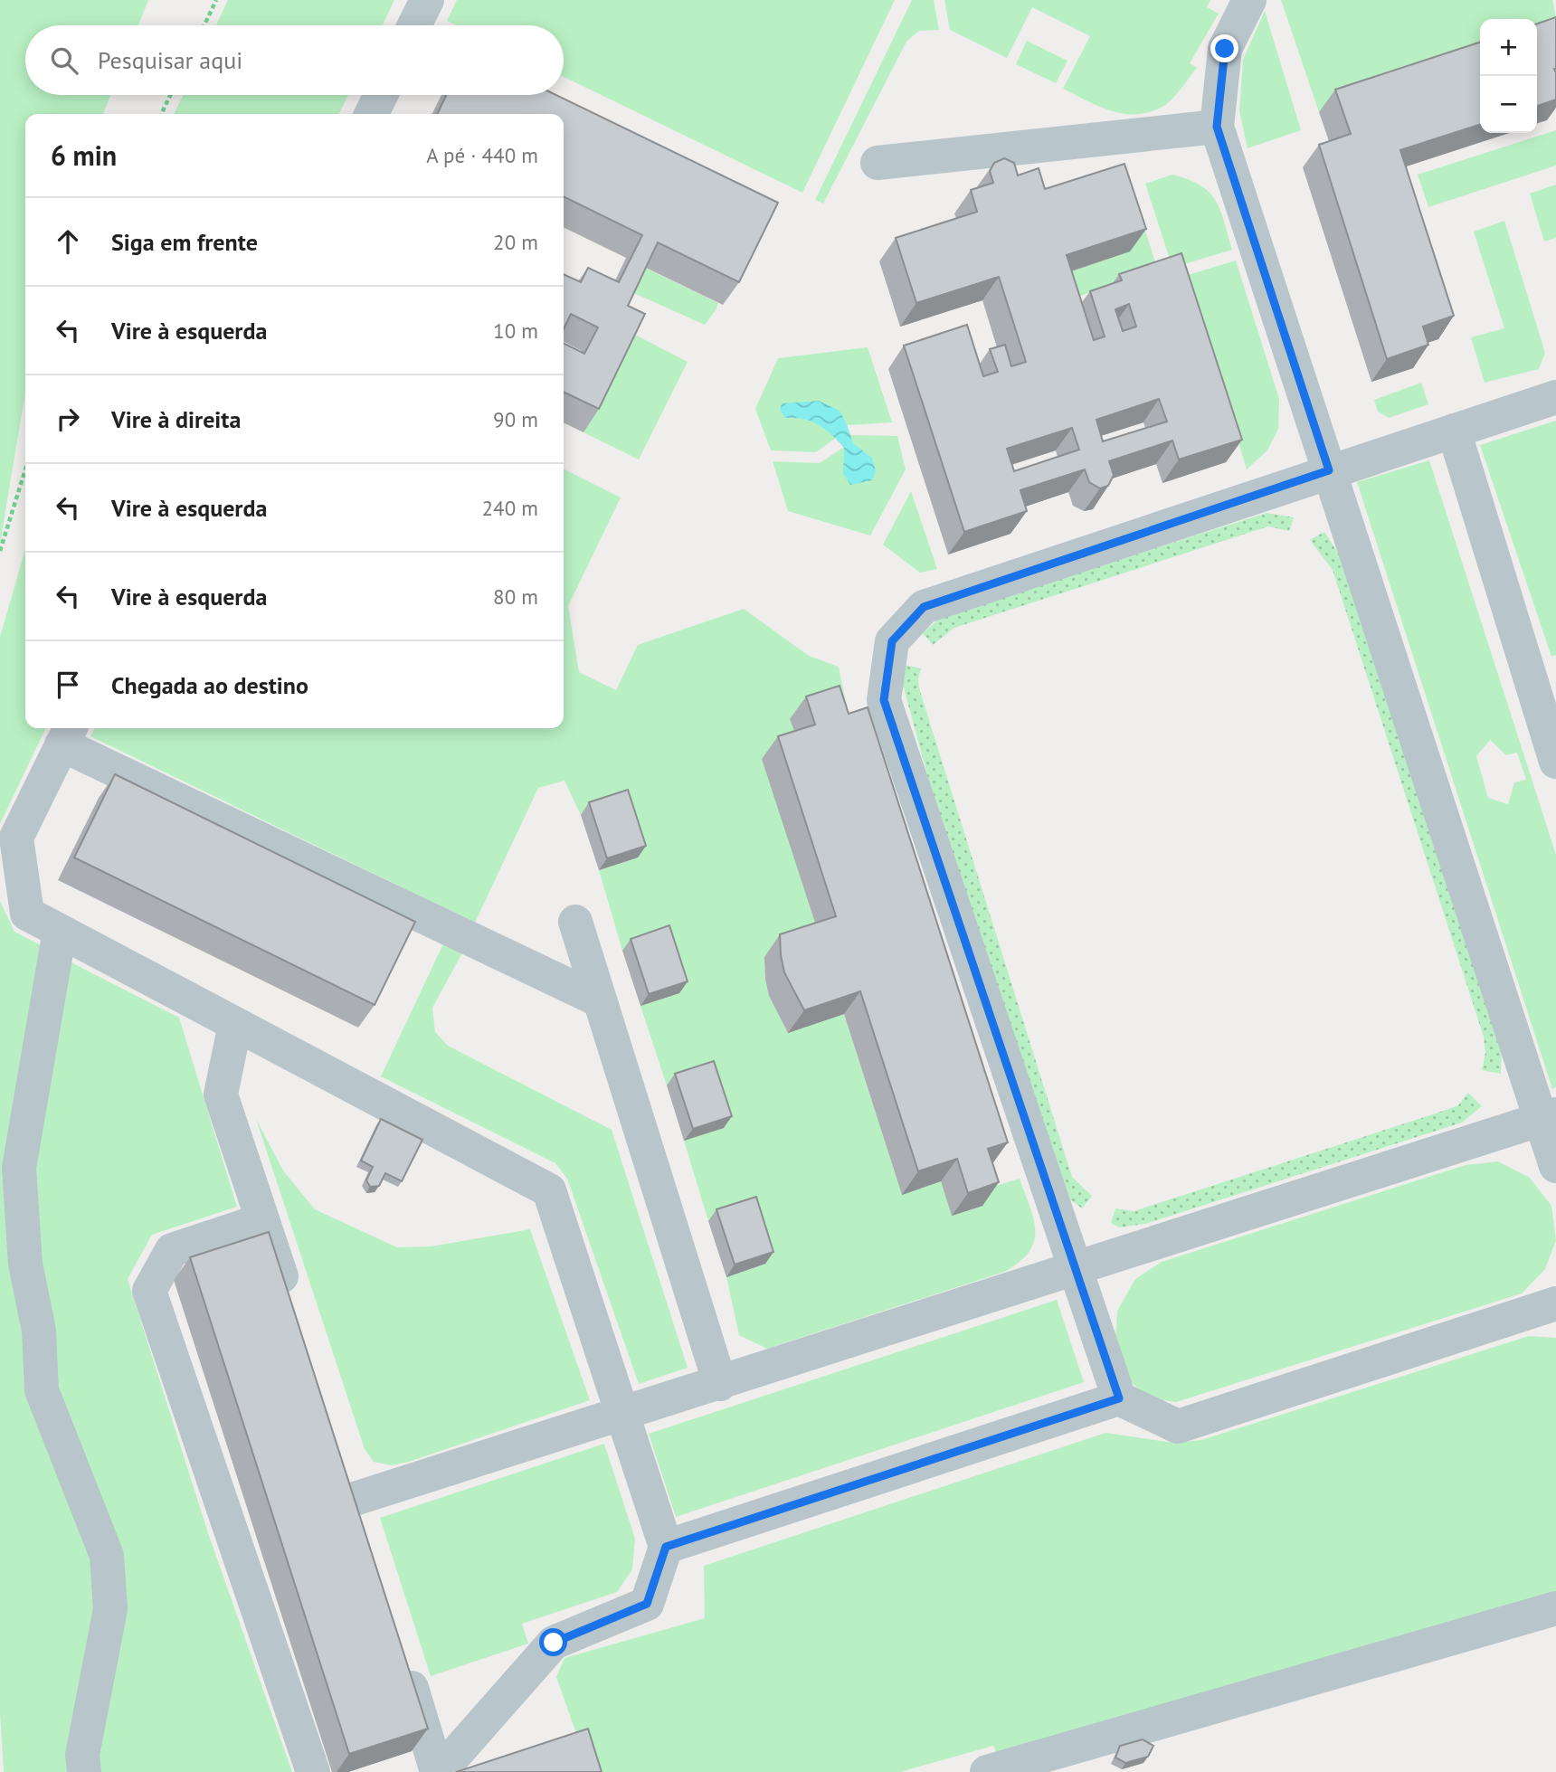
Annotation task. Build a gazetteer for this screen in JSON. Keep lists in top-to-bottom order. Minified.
{"page":{"map_buttons":["+","−"],"search":"Pesquisar aqui","heading":["6 min","A pé · 440 m"],"list":[["Siga em frente","20 m"],["Vire à esquerda","10 m"],["Vire à direita","90 m"],["Vire à esquerda","240 m"],["Vire à esquerda","80 m"],"Chegada ao destino"]}}
